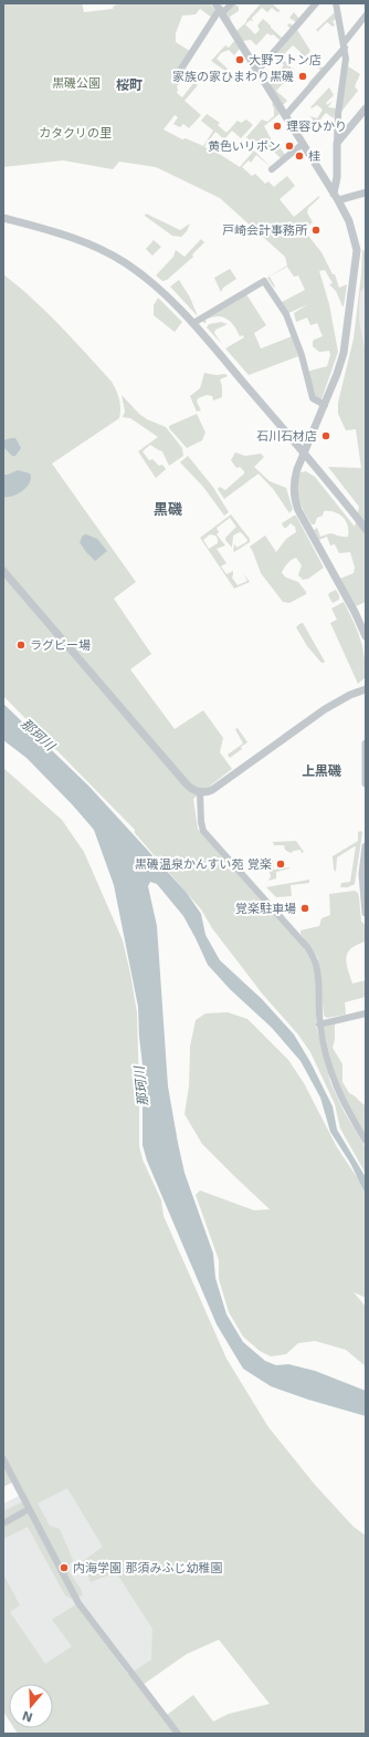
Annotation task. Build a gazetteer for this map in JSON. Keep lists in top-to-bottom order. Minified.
{"districts":["桜町","黒磯","上黒磯"],"water":["那珂川"],"parks":["黒磯公園","カタクリの里"],"places":["大野フトン店","家族の家ひまわり黒磯","理容ひかり","黄色いリボン","桂","戸崎会計事務所","石川石材店","ラグビー場","黒磯温泉かんすい苑 覚楽","覚楽駐車場","内海学園 那須みふじ幼稚園"],"north":"bottom"}
